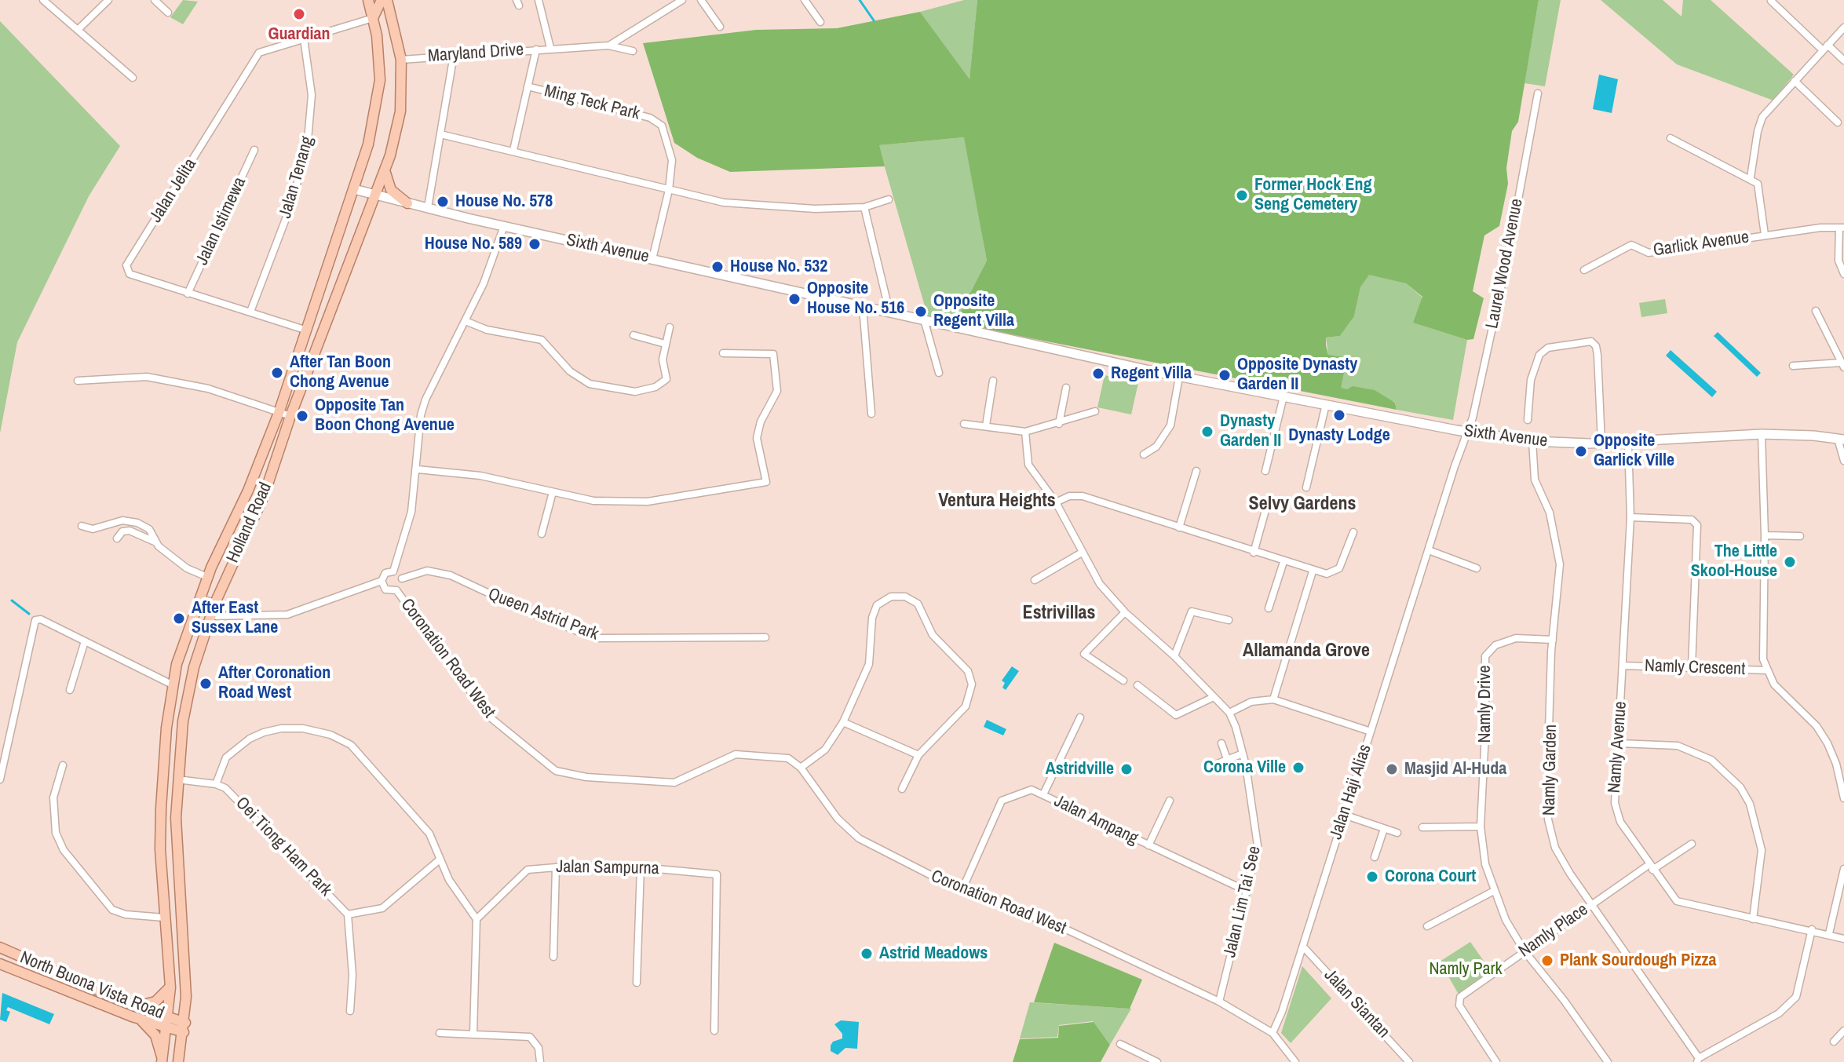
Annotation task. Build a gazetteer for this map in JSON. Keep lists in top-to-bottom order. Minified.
{"streets":{"main road":["Sixth Avenue","Holland Road","North Buona Vista Road"],"street":["Maryland Drive","Ming Teck Park","Jalan Tenang","Jalan Jelita","Jalan Istimewa","Garlick Avenue","Laurel Wood Avenue","Queen Astrid Park","Coronation Road West","Namly Crescent","Namly Drive","Namly Avenue","Namly Garden","Jalan Haji Alias","Jalan Ampang","Oei Tiong Ham Park","Jalan Sampurna","Jalan Lim Tai See","Namly Place","Jalan Siantan"]},"crossings":[["Maryland Drive","Ming Teck Park"],["Maryland Drive","Holland Road"],["Ming Teck Park","Sixth Avenue"],["Jalan Tenang","Jalan Jelita"],["Jalan Jelita","Jalan Istimewa"],["Jalan Jelita","Holland Road"],["Sixth Avenue","Laurel Wood Avenue"],["Sixth Avenue","Holland Road"],["Sixth Avenue","Namly Crescent"],["Sixth Avenue","Namly Avenue"],["Sixth Avenue","Namly Garden"],["Sixth Avenue","Jalan Haji Alias"],["Laurel Wood Avenue","Jalan Haji Alias"],["Holland Road","North Buona Vista Road"],["Queen Astrid Park","Coronation Road West"],["Coronation Road West","Jalan Haji Alias"],["Coronation Road West","Jalan Ampang"],["Coronation Road West","Jalan Lim Tai See"],["Namly Crescent","Namly Avenue"],["Namly Drive","Namly Garden"],["Namly Drive","Namly Place"],["Namly Avenue","Namly Place"],["Namly Garden","Namly Place"],["Jalan Haji Alias","Jalan Siantan"],["Jalan Ampang","Jalan Lim Tai See"]],"districts":["Ventura Heights","Selvy Gardens","Estrivillas","Allamanda Grove"],"parks":["Namly Park"],"places":["Guardian","Former Hock Eng Seng Cemetery","House No. 578","House No. 589","House No. 532","Opposite House No. 516","Opposite Regent Villa","After Tan Boon Chong Avenue","Regent Villa","Opposite Dynasty Garden II","Dynasty Lodge","Opposite Tan Boon Chong Avenue","Dynasty Garden II","Opposite Garlick Ville","The Little Skool-House","After East Sussex Lane","After Coronation Road West","Corona Ville","Astridville","Masjid Al-Huda","Corona Court","Astrid Meadows","Plank Sourdough Pizza"]}
